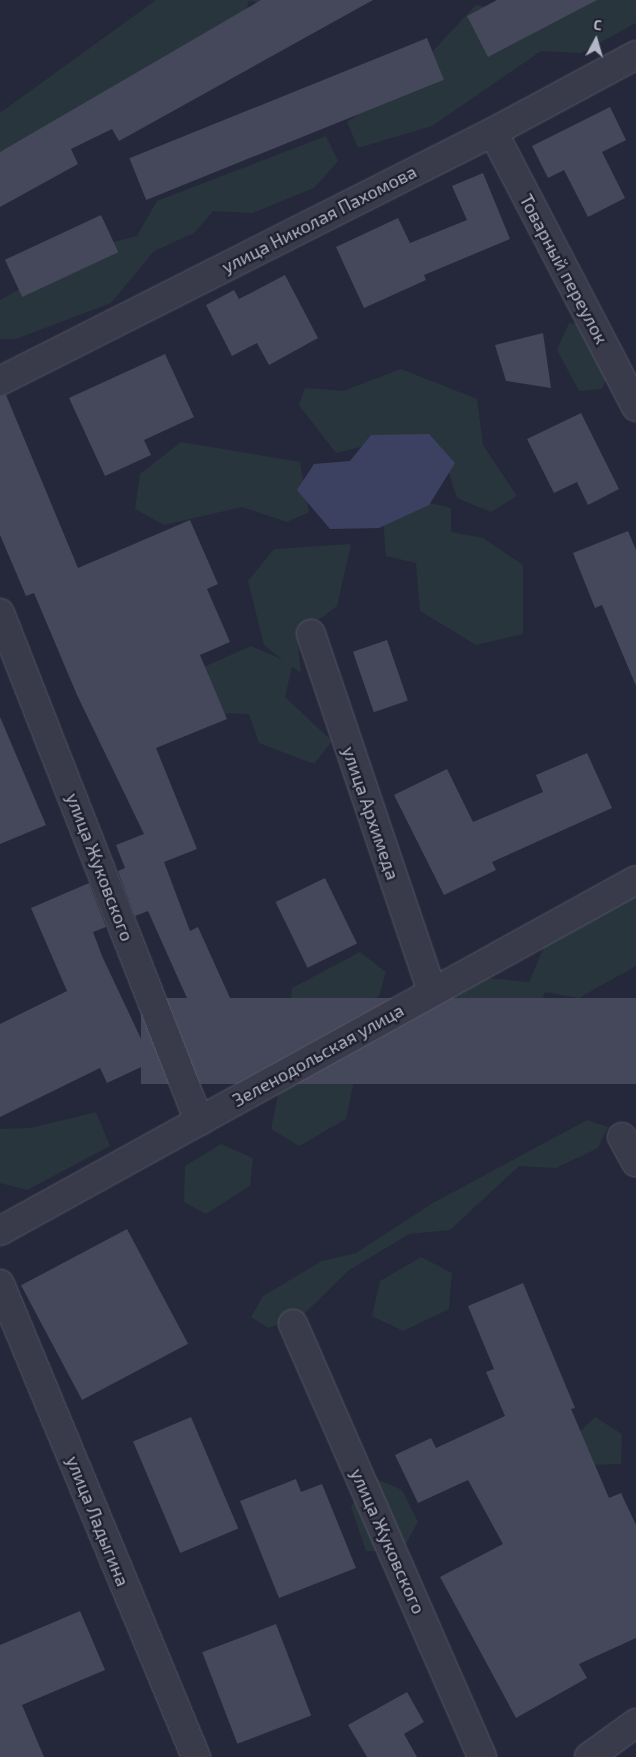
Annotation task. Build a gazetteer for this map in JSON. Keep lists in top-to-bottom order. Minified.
{"streets":{"street":["улица Николая Пахомова","Товарный переулок","улица Архимеда","улица Жуковского","Зеленодольская улица","улица Ладыгина"]},"crossings":[["улица Николая Пахомова","Товарный переулок"],["улица Архимеда","Зеленодольская улица"],["улица Жуковского","Зеленодольская улица"]],"north":"top"}
